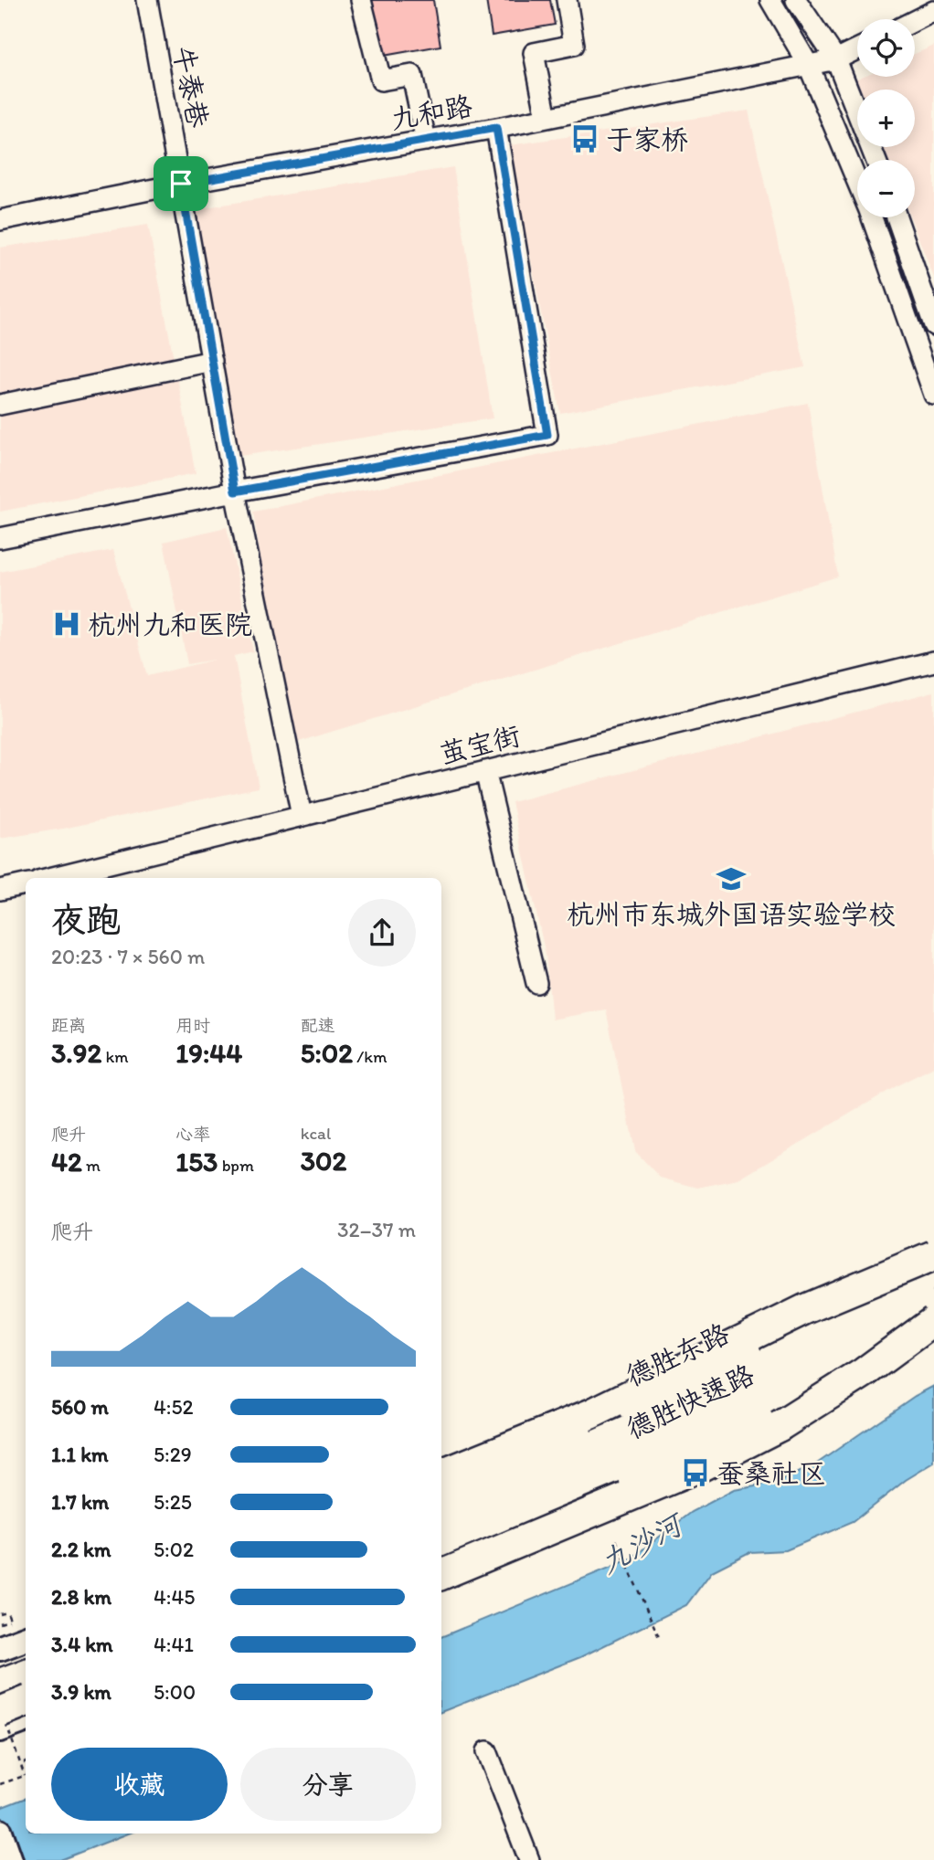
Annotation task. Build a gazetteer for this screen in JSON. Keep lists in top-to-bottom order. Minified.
{"streets":{"highway":["德胜快速路"],"main road":["德胜东路"],"street":["牛泰巷","九和路","茧宝街"]},"crossings":[["牛泰巷","九和路"],["牛泰巷","茧宝街"]],"water":["九沙河"],"places":{"bus stop":["于家桥","蚕桑社区"],"hospital":["杭州九和医院"],"school or university":["杭州市东城外国语实验学校"]},"page":{"map_buttons":["+","−"],"heading":["夜跑","20:23 · 7 × 560 m"],"stats":[["距离","3.92 km"],["用时","19:44"],["配速","5:02 /km"],["爬升","42 m"],["心率","153 bpm"],["kcal","302"]],"chart":["爬升","32–37 m"],"list":[{"name":"560 m","note":"4:52"},{"name":"1.1 km","note":"5:29"},{"name":"1.7 km","note":"5:25"},{"name":"2.2 km","note":"5:02"},{"name":"2.8 km","note":"4:45"},{"name":"3.4 km","note":"4:41"},{"name":"3.9 km","note":"5:00"}],"buttons":["收藏","分享"]}}
